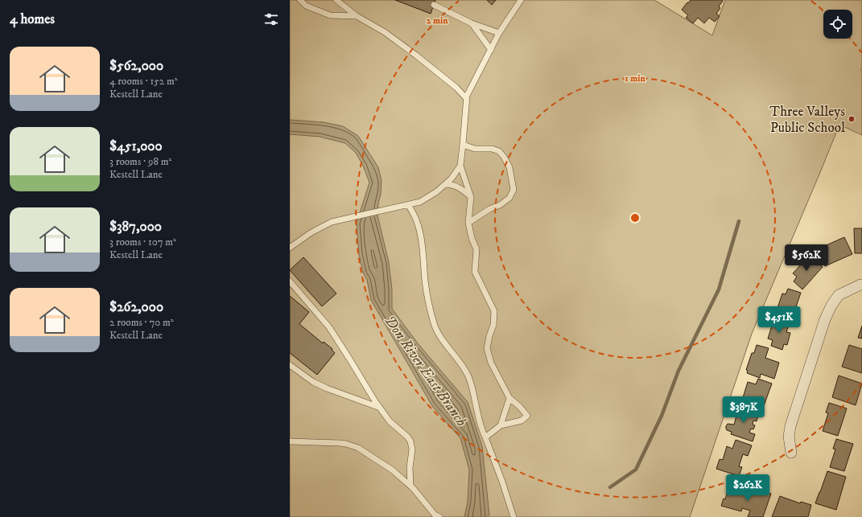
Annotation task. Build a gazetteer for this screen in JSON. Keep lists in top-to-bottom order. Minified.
{"water":["Don River East Branch"],"places":["Three Valleys Public School"],"page":{"heading":"4 homes","list":[{"name":"$562,000","note":"4 rooms · 152 m² · Kestell Lane"},{"name":"$451,000","note":"3 rooms · 98 m² · Kestell Lane"},{"name":"$387,000","note":"3 rooms · 107 m² · Kestell Lane"},{"name":"$262,000","note":"2 rooms · 70 m² · Kestell Lane"}],"price":["$562K","$451K","$387K","$262K"]},"rings":["2 min","1 min"]}
